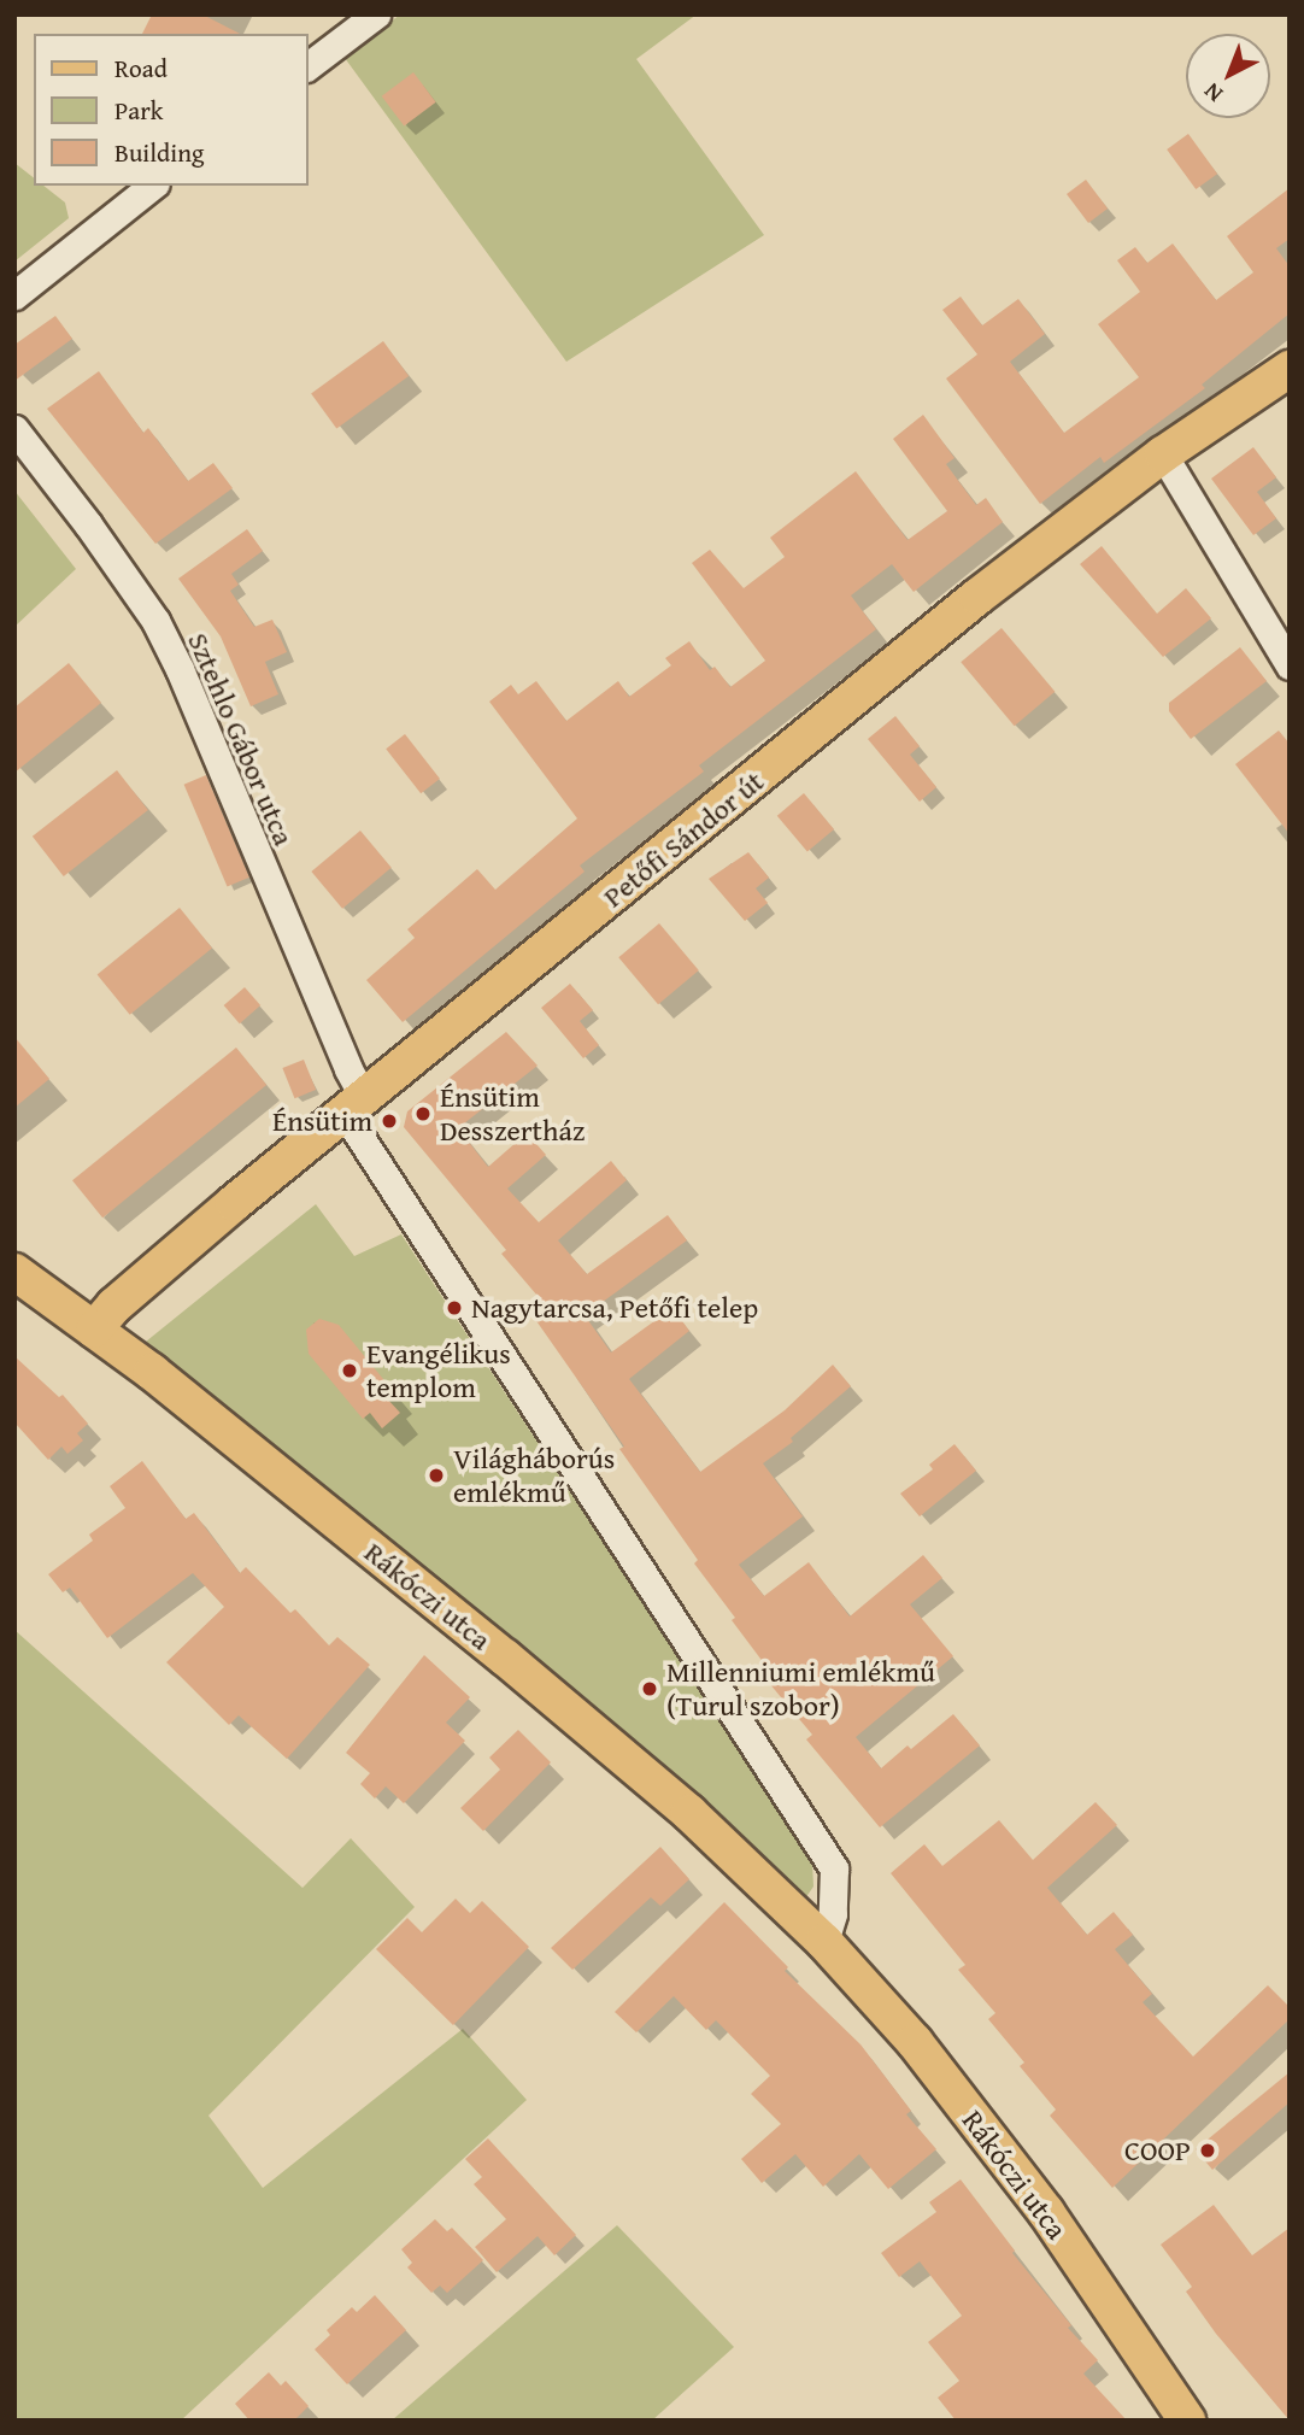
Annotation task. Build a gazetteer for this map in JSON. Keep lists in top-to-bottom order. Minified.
{"streets":{"main road":["Petőfi Sándor út","Rákóczi utca"],"street":["Sztehlo Gábor utca"]},"crossings":[["Sztehlo Gábor utca","Petőfi Sándor út"],["Petőfi Sándor út","Rákóczi utca"]],"places":["Énsütim Desszertház","Énsütim","Nagytarcsa, Petőfi telep","Evangélikus templom","Világháborús emlékmű","Millenniumi emlékmű (Turul szobor)","COOP"],"legend":["Road","Park","Building"],"north":"bottom left"}
